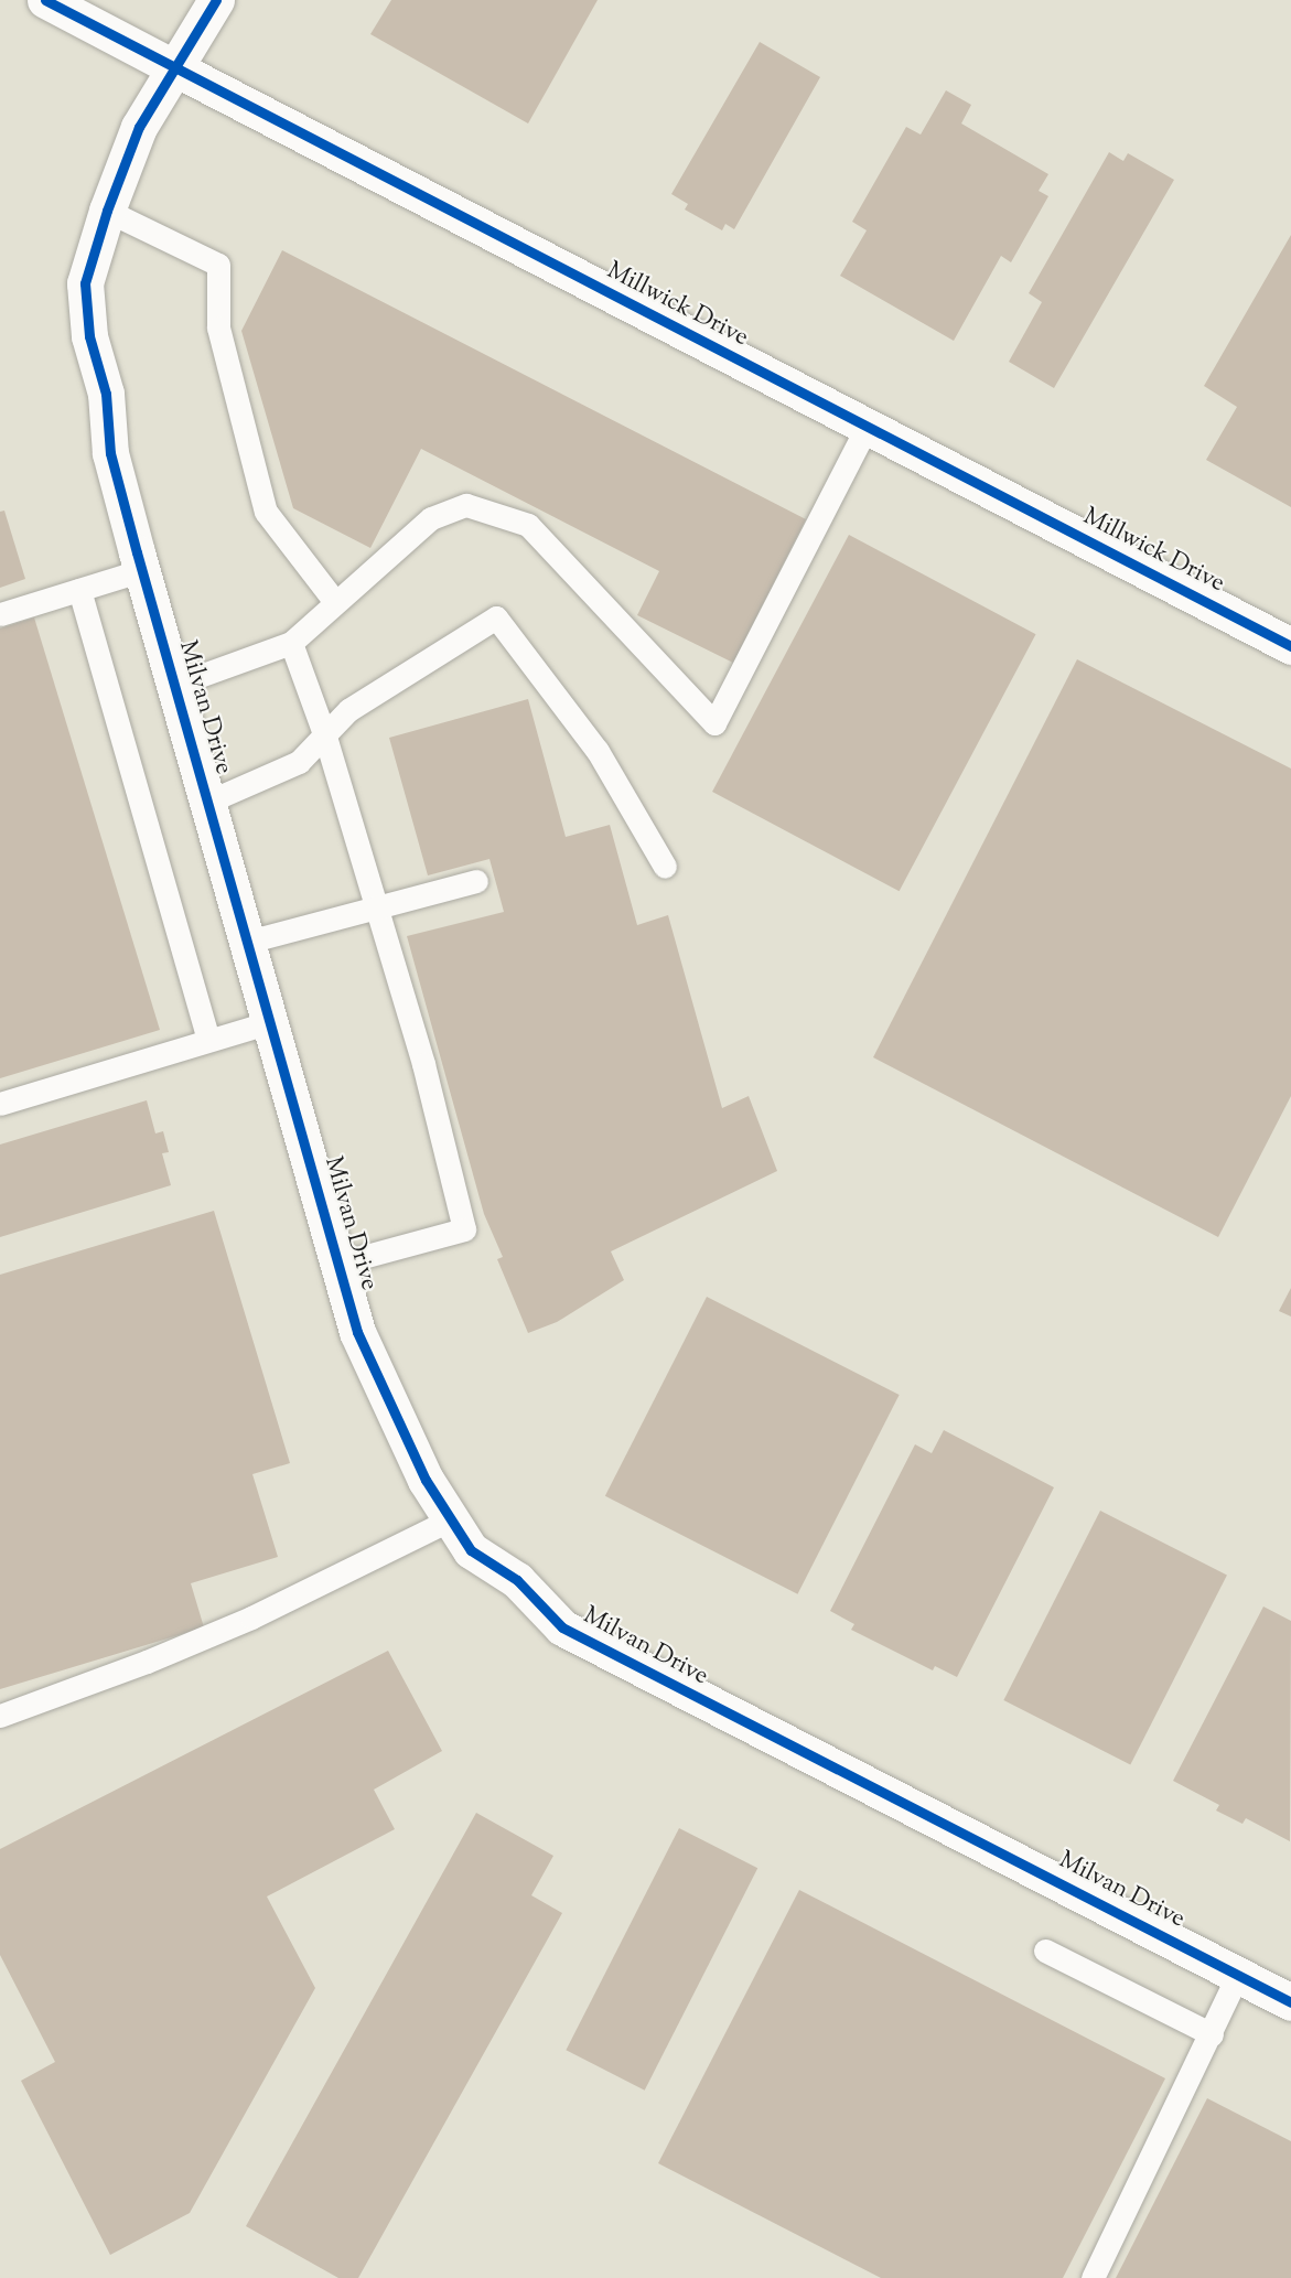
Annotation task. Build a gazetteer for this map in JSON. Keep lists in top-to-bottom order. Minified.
{"streets":{"street":["Millwick Drive","Milvan Drive"]},"crossings":[["Millwick Drive","Milvan Drive"]]}
